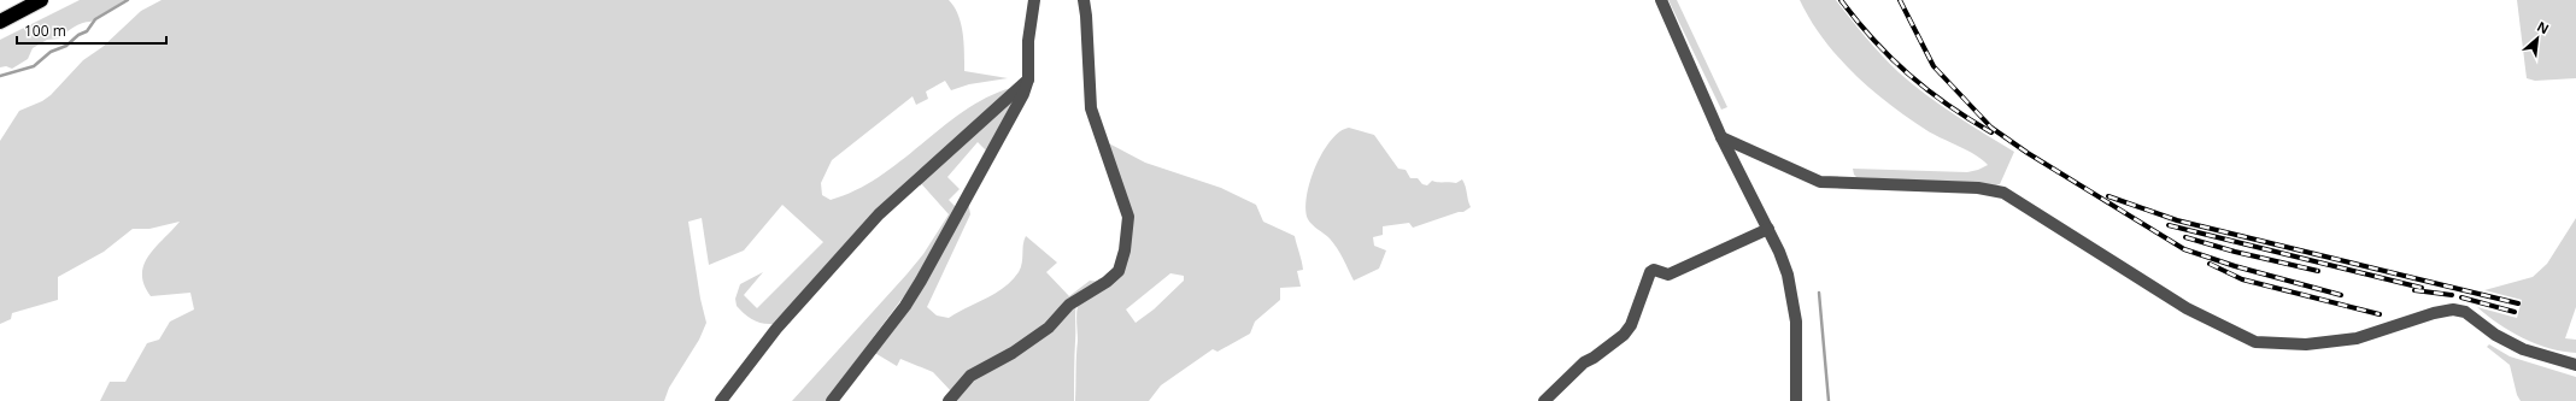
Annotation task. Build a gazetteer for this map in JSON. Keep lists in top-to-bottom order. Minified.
{"scale_bar":"100 m","north":"top right"}
